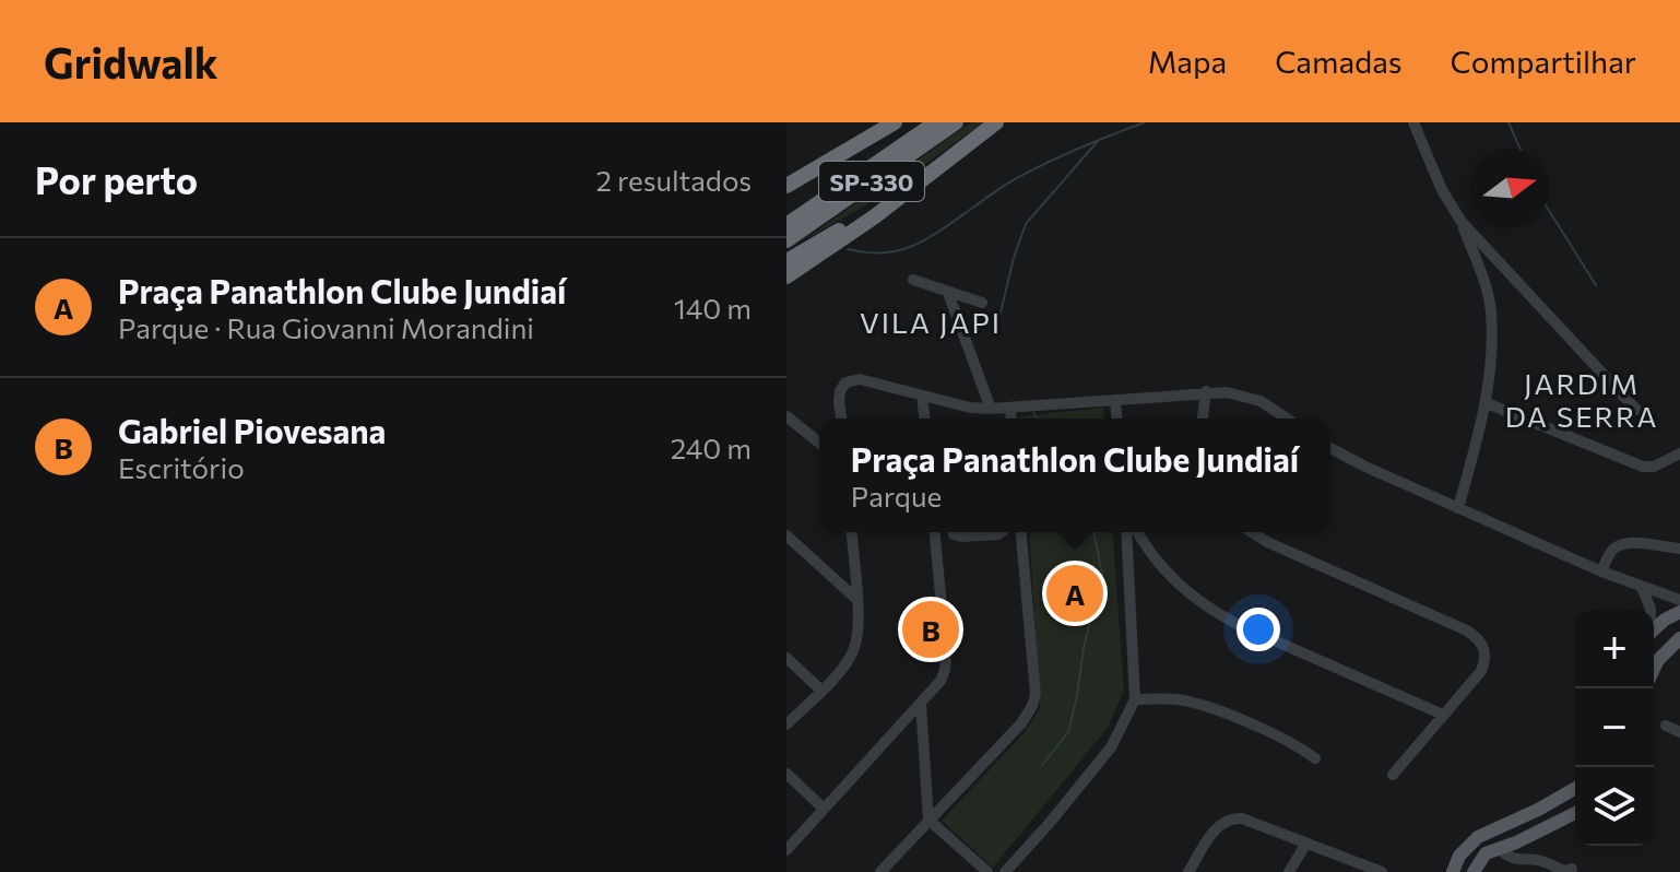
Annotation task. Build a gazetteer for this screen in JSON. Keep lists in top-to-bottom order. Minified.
{"streets":{"highway":["SP-330"]},"districts":["VILA JAPI","JARDIM DA SERRA"],"north":"right","page":{"header":"Gridwalk","nav":["Mapa","Camadas","Compartilhar"],"heading":["Por perto","2 resultados"],"list":[{"mark":"A","name":"Praça Panathlon Clube Jundiaí","note":"Parque · Rua Giovanni Morandini","value":"140 m"},{"mark":"B","name":"Gabriel Piovesana","note":"Escritório","value":"240 m"}],"popup":["Praça Panathlon Clube Jundiaí","Parque"],"pins":["A","B"],"map_buttons":["+","−"]}}
